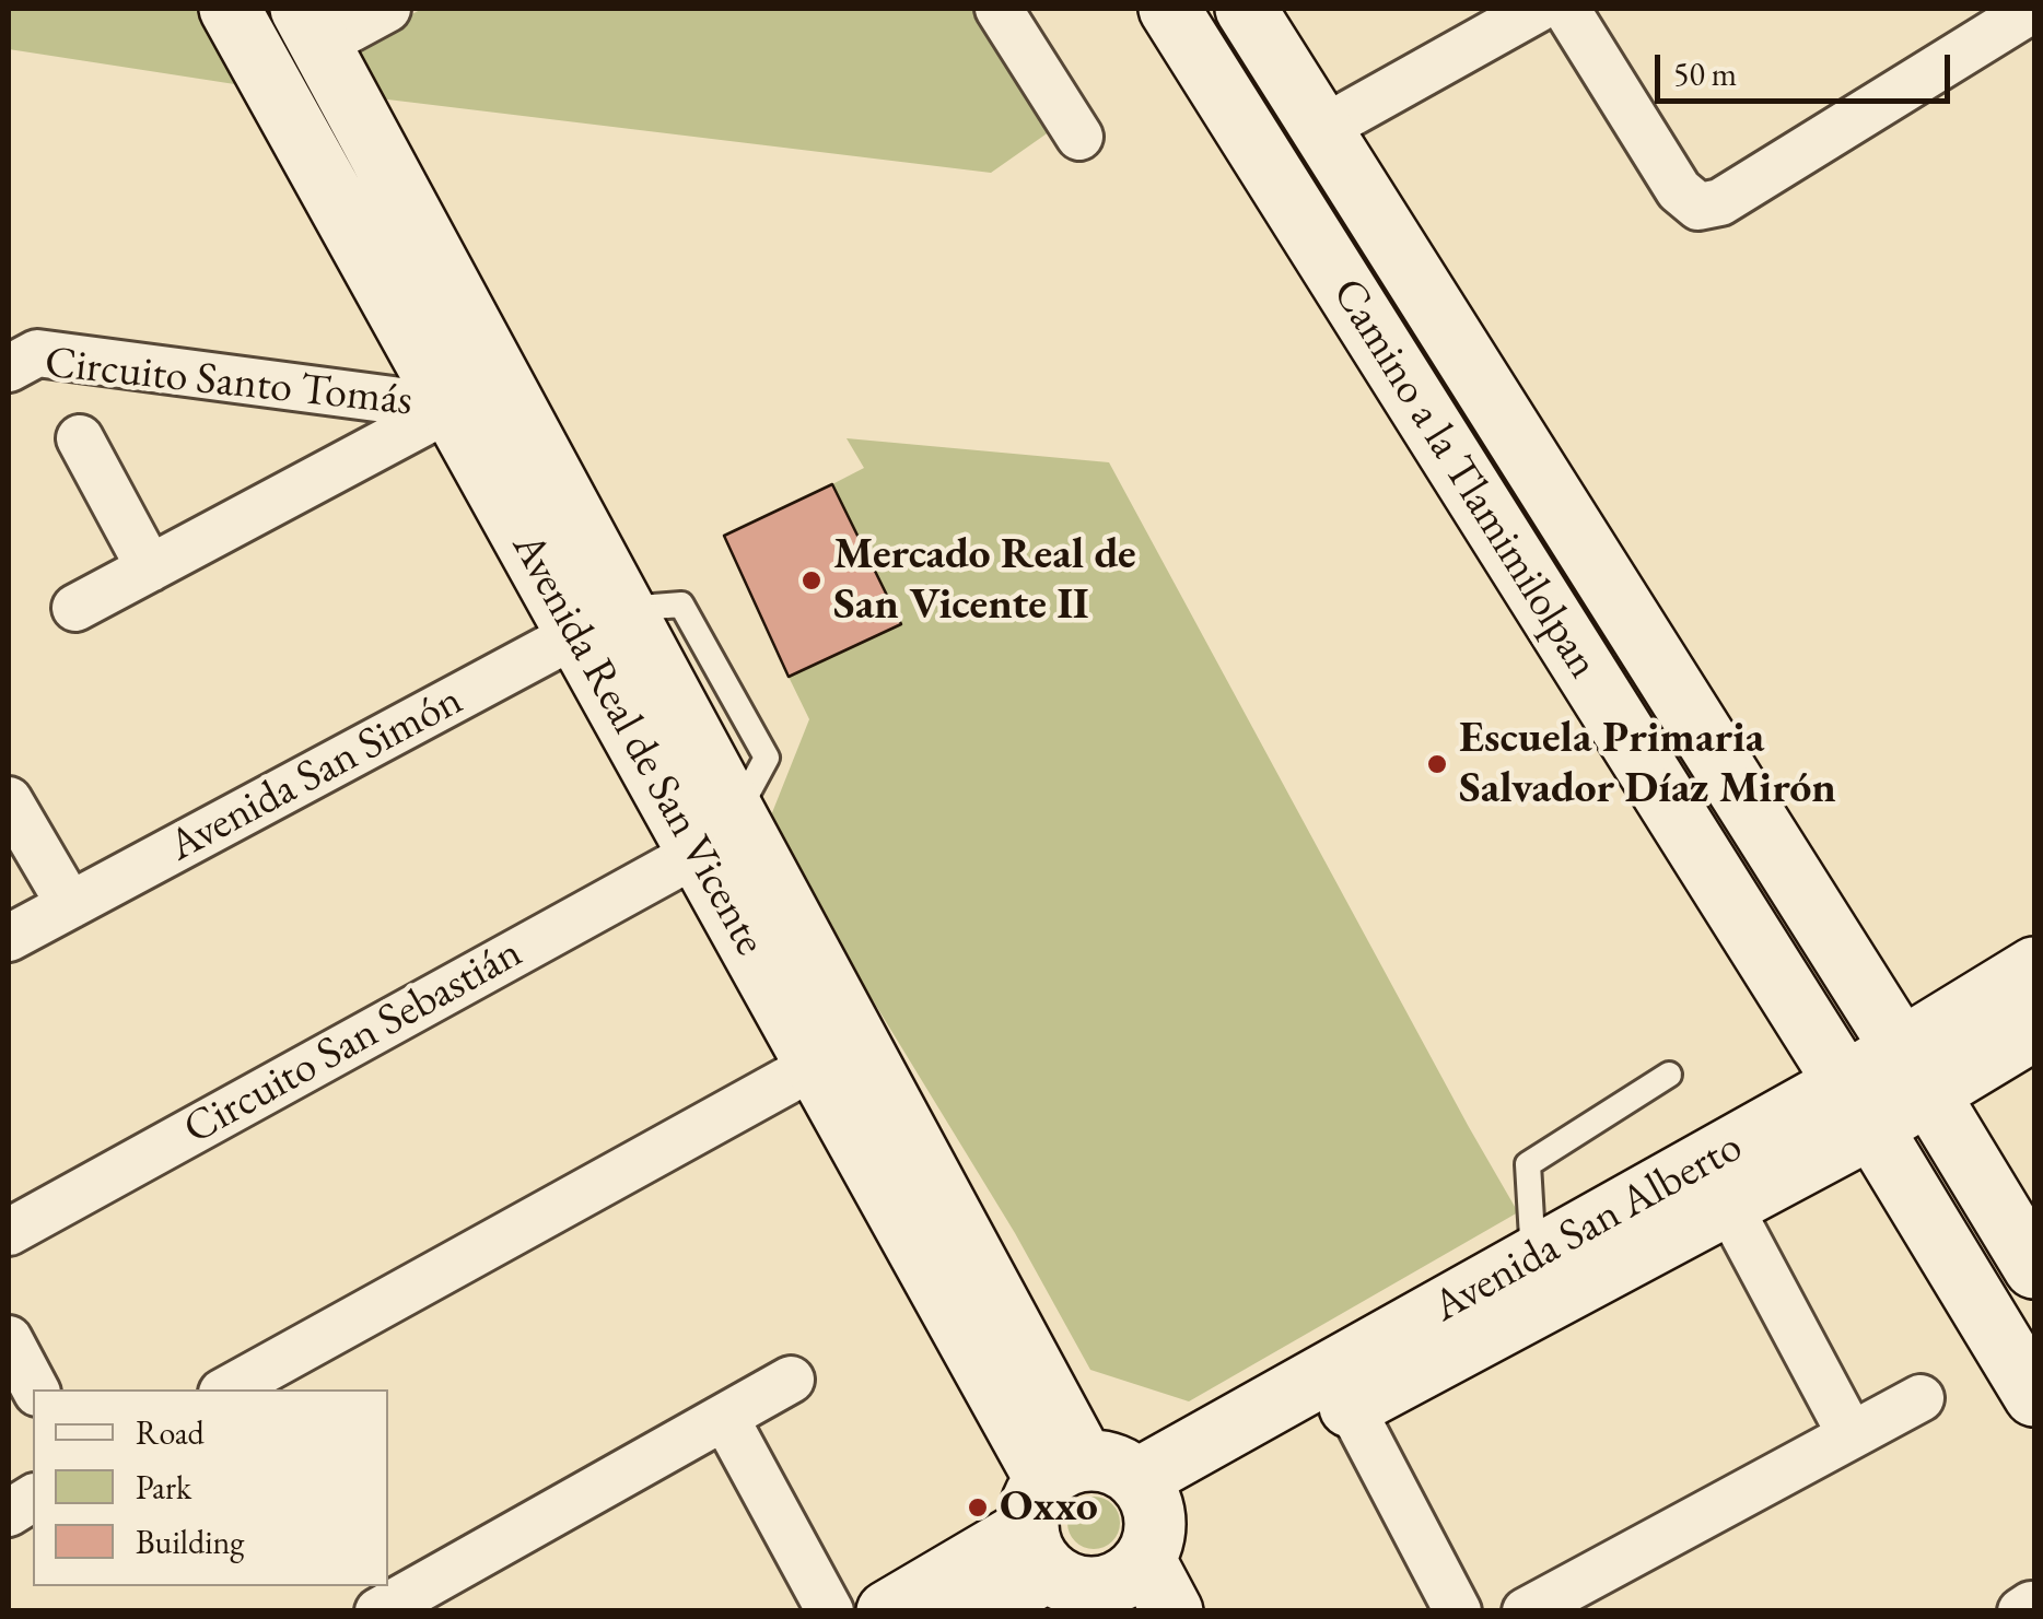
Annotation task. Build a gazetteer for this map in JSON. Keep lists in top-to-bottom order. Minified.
{"streets":{"street":["Circuito Santo Tomás","Camino a la Tlamimilolpan","Avenida Real de San Vicente","Avenida San Simón","Circuito San Sebastián","Avenida San Alberto"]},"crossings":[["Circuito Santo Tomás","Avenida Real de San Vicente"],["Camino a la Tlamimilolpan","Avenida San Alberto"],["Avenida Real de San Vicente","Avenida San Simón"],["Avenida Real de San Vicente","Circuito San Sebastián"],["Avenida Real de San Vicente","Avenida San Alberto"]],"places":["Mercado Real de San Vicente II","Escuela Primaria Salvador Díaz Mirón","Oxxo"],"legend":["Road","Park","Building"],"scale_bar":"50 m"}
